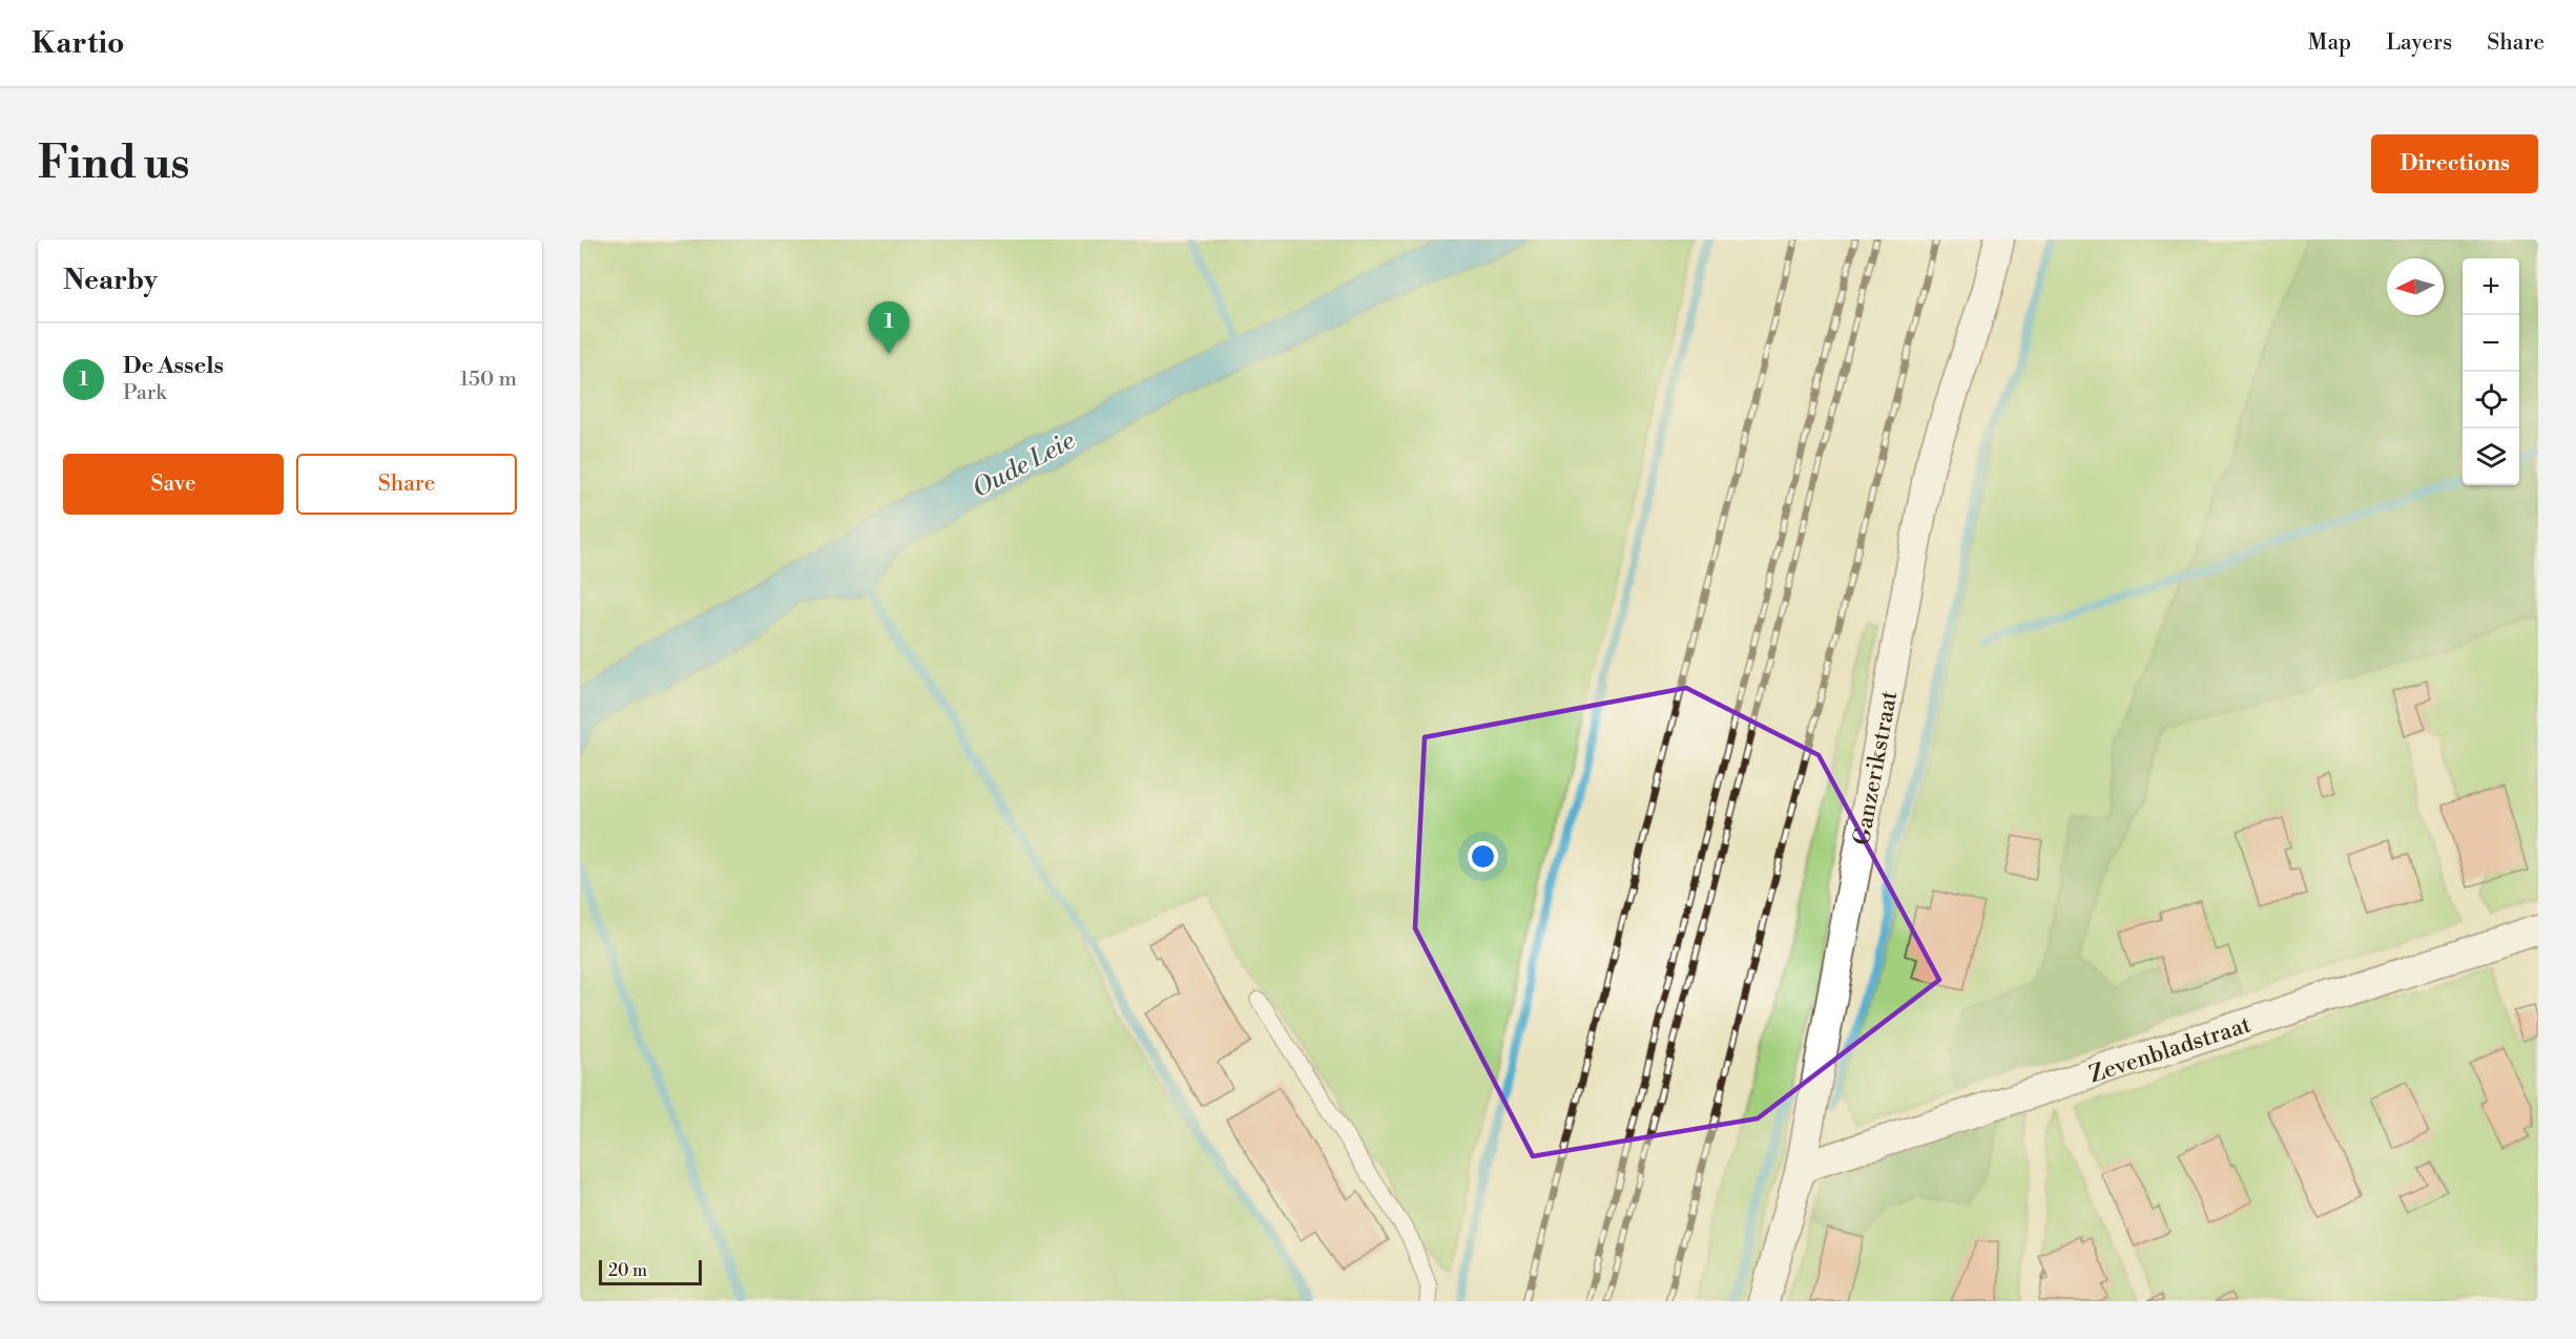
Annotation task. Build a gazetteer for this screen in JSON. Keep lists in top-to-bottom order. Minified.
{"streets":{"street":["Ganzerikstraat","Zevenbladstraat"]},"crossings":[["Ganzerikstraat","Zevenbladstraat"]],"water":["Oude Leie"],"scale_bar":"20 m","north":"left","page":{"header":"Kartio","nav":["Map","Layers","Share"],"buttons":["Directions",["Save","Share"]],"title":"Find us","heading":"Nearby","map_buttons":["+","−"],"pins":"1","list":[{"mark":"1","name":"De Assels","note":"Park","value":"150 m"}],"scale":"20 m"}}
